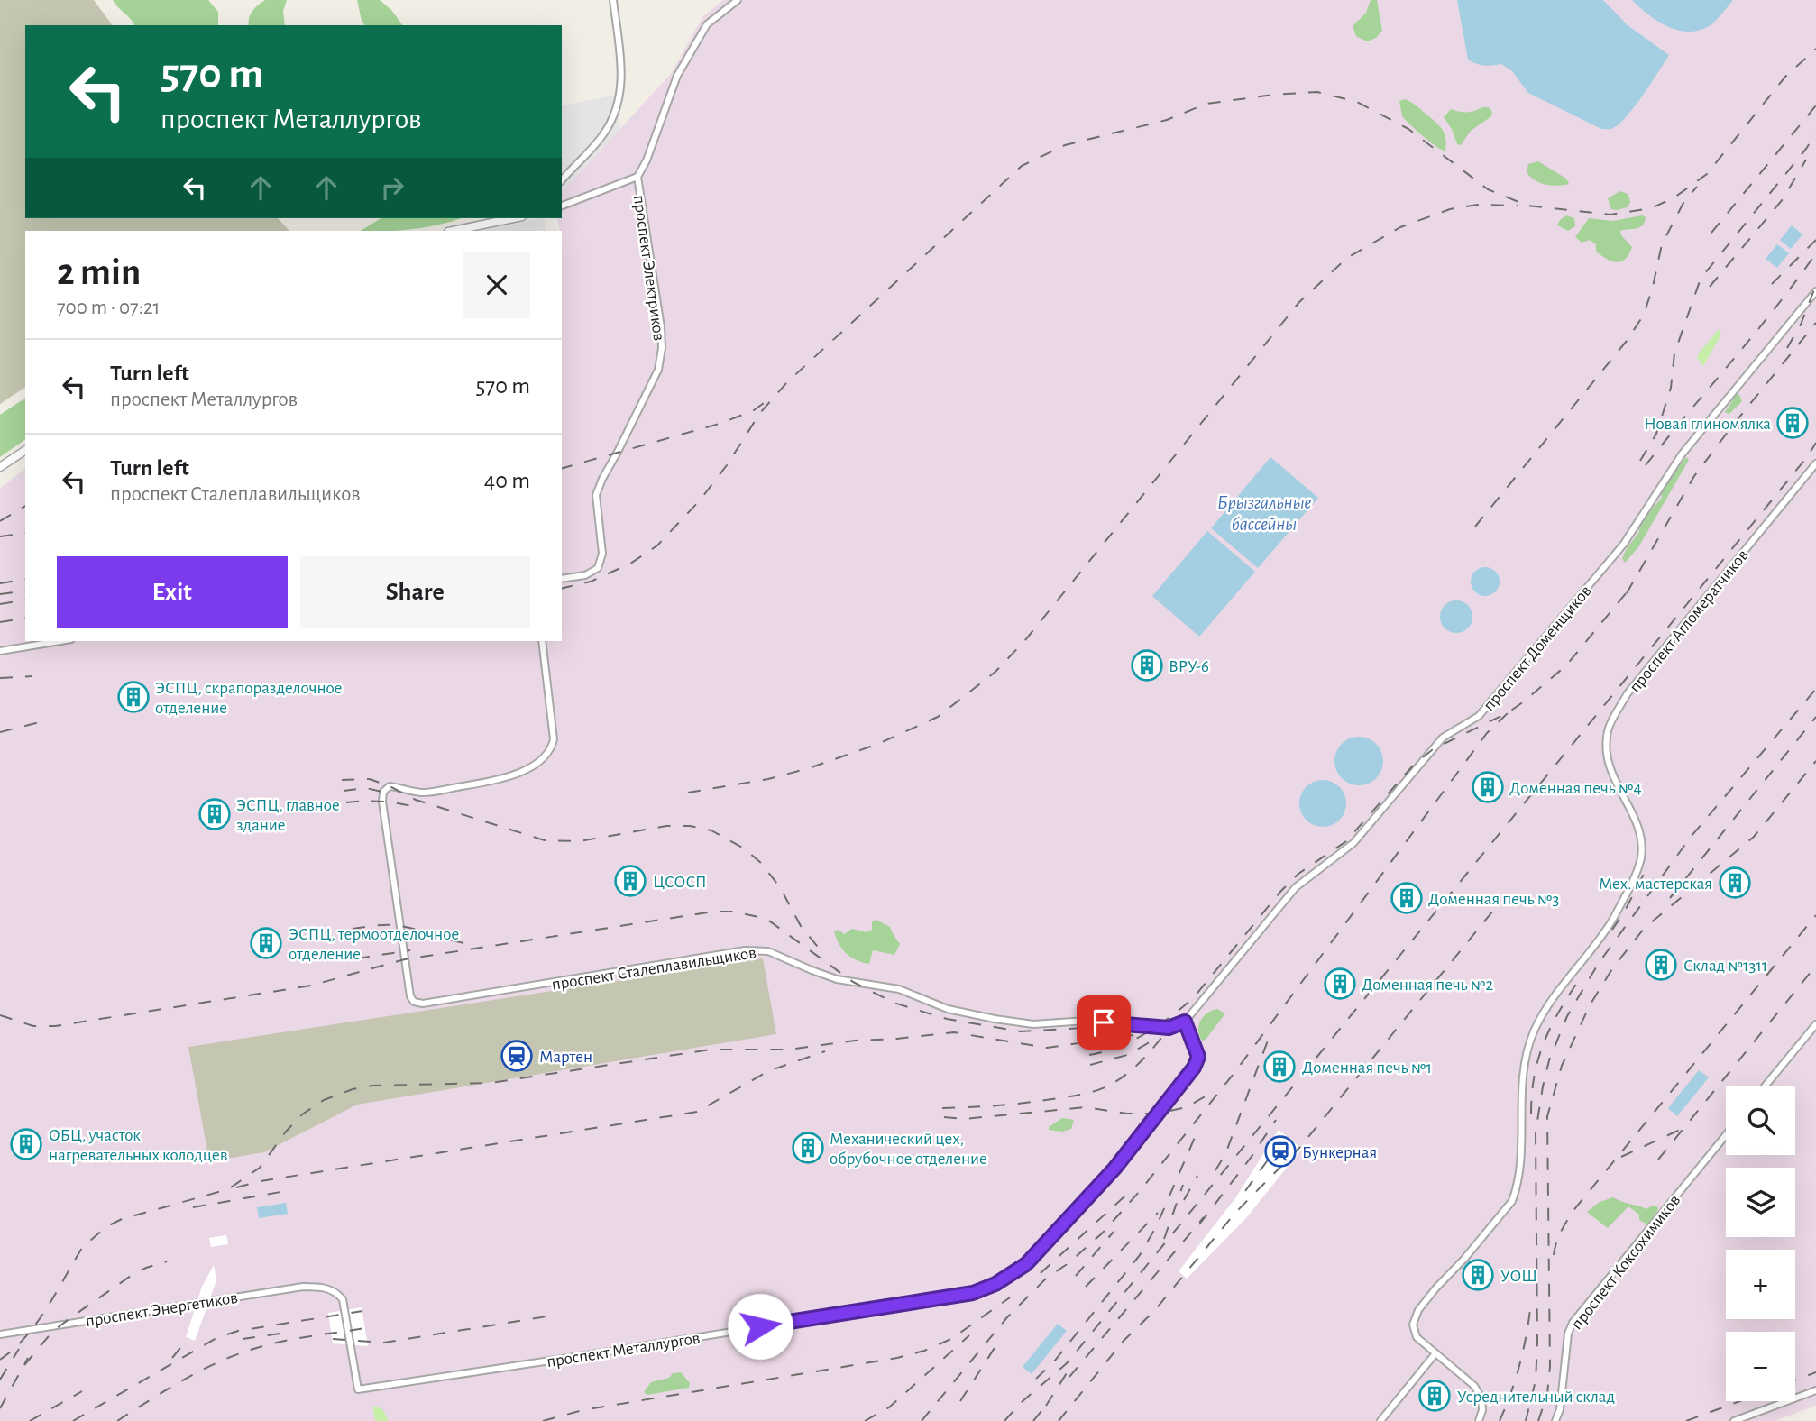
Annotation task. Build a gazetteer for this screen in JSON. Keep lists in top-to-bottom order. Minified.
{"streets":{"street":["проспект Электриков","проспект Агломератчиков","проспект Доменщиков","проспект Сталеплавильщиков","проспект Коксохимиков","проспект Энергетиков","проспект Металлургов"]},"crossings":[["проспект Доменщиков","проспект Сталеплавильщиков"],["проспект Доменщиков","проспект Металлургов"],["проспект Сталеплавильщиков","проспект Металлургов"],["проспект Энергетиков","проспект Металлургов"]],"water":["Брызгальные бассейны"],"places":{"building":["Новая глиномялка","ВРУ-6","ЭСПЦ, скрапоразделочное отделение","Доменная печь №4","ЭСПЦ, главное здание","ЦСОСП","Мех. мастерская","Доменная печь №3","ЭСПЦ, термоотделочное отделение","Склад №1311","Доменная печь №2","Доменная печь №1","ОБЦ, участок нагревательных колодцев","Механический цех, обрубочное отделение","УОШ","Усреднительный склад"],"station":["Мартен","Бункерная"]},"page":{"turn":["570 m","проспект Металлургов"],"heading":["2 min","700 m · 07:21"],"list":[{"name":"Turn left","note":"проспект Металлургов","value":"570 m"},{"name":"Turn left","note":"проспект Сталеплавильщиков","value":"40 m"}],"buttons":["Exit","Share"],"map_buttons":["+","−"]}}
